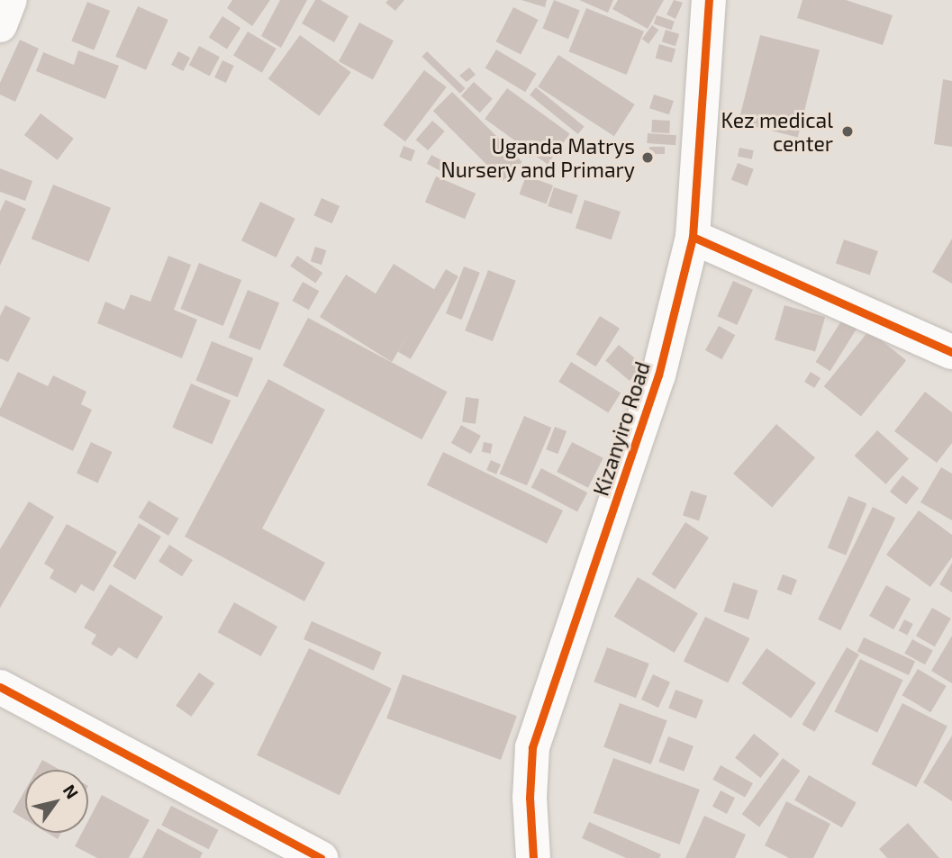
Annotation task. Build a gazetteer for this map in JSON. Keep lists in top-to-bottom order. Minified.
{"streets":{"street":["Kizanyiro Road"]},"places":["Kez medical center","Uganda Matrys Nursery and Primary"],"north":"top right"}
